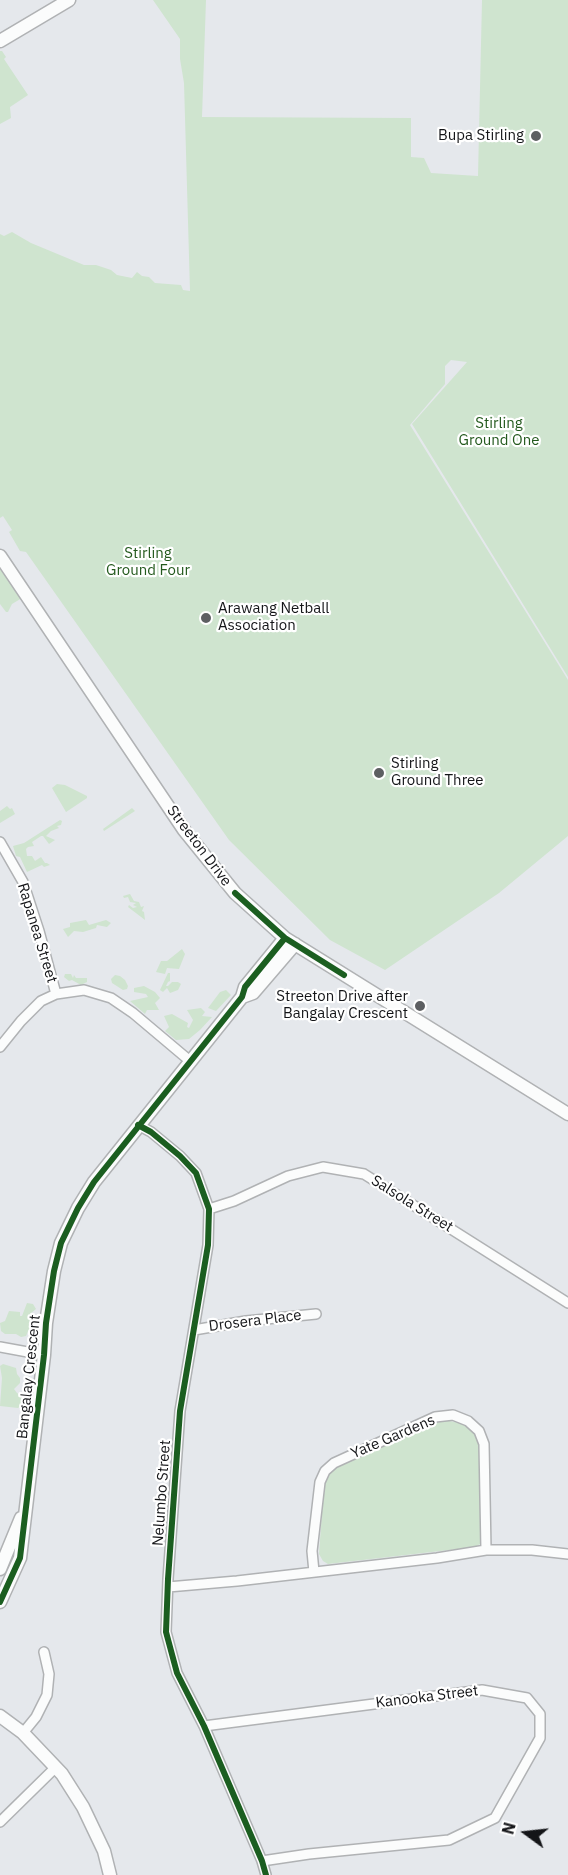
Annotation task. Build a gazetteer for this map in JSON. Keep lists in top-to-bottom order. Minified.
{"streets":{"street":["Streeton Drive","Rapanea Street","Salsola Street","Drosera Place","Bangalay Crescent","Yate Gardens","Nelumbo Street","Kanooka Street"]},"crossings":[["Streeton Drive","Bangalay Crescent"],["Salsola Street","Nelumbo Street"],["Drosera Place","Nelumbo Street"],["Bangalay Crescent","Nelumbo Street"],["Nelumbo Street","Kanooka Street"]],"parks":["Stirling Ground One","Stirling Ground Four"],"places":["Bupa Stirling","Arawang Netball Association","Stirling Ground Three","Streeton Drive after Bangalay Crescent"],"north":"left"}
